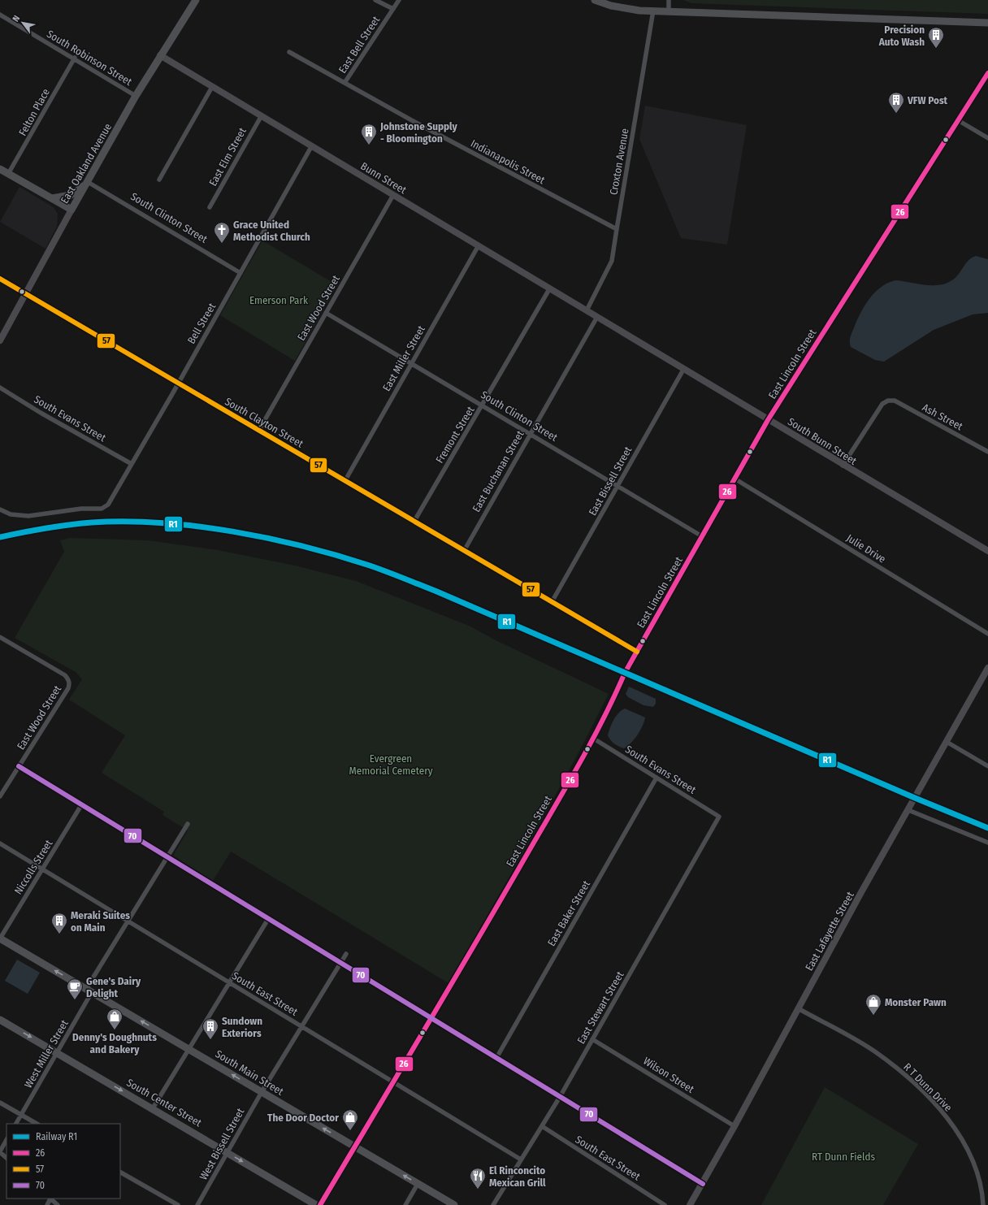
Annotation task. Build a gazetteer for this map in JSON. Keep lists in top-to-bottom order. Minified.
{"streets":{"main road":["East Oakland Avenue","South Main Street","South Center Street"],"street":["East Bell Street","South Robinson Street","Felton Place","East Elm Street","Indianapolis Street","Croxton Avenue","Bunn Street","South Clinton Street","East Wood Street","Bell Street","East Miller Street","East Lincoln Street","Ash Street","South Evans Street","South Clayton Street","Fremont Street","South Bunn Street","East Buchanan Street","East Bissell Street","Julie Drive","Niccolls Street","East Baker Street","East Lafayette Street","South East Street","East Stewart Street","West Miller Street","Wilson Street","R T Dunn Drive","West Bissell Street"]},"crossings":[["East Bell Street","Indianapolis Street"],["South Robinson Street","Felton Place"],["South Robinson Street","East Oakland Avenue"],["East Elm Street","Bunn Street"],["Indianapolis Street","Croxton Avenue"],["Croxton Avenue","Bunn Street"],["East Oakland Avenue","Bunn Street"],["East Oakland Avenue","South Clinton Street"],["East Oakland Avenue","South Clayton Street"],["Bunn Street","East Wood Street"],["Bunn Street","Bell Street"],["Bunn Street","East Miller Street"],["Bunn Street","Fremont Street"],["Bunn Street","South Bunn Street"],["Bunn Street","East Buchanan Street"],["South Clinton Street","East Wood Street"],["South Clinton Street","Bell Street"],["South Clinton Street","East Miller Street"],["South Clinton Street","East Lincoln Street"],["South Clinton Street","Fremont Street"],["South Clinton Street","East Buchanan Street"],["South Clinton Street","East Bissell Street"],["East Wood Street","South Clayton Street"],["Bell Street","South Evans Street"],["Bell Street","South Clayton Street"],["East Miller Street","South Clayton Street"],["East Lincoln Street","South Evans Street"],["East Lincoln Street","South Clayton Street"],["East Lincoln Street","South Bunn Street"],["East Lincoln Street","Julie Drive"],["East Lincoln Street","South East Street"],["East Lincoln Street","South Main Street"],["Ash Street","South Bunn Street"],["South Evans Street","East Baker Street"],["South Evans Street","East Stewart Street"],["South Clayton Street","Fremont Street"],["South Clayton Street","East Buchanan Street"],["South Clayton Street","East Bissell Street"],["South Bunn Street","East Buchanan Street"],["South Bunn Street","East Bissell Street"],["Niccolls Street","South East Street"],["Niccolls Street","South Main Street"],["East Lafayette Street","Wilson Street"],["East Lafayette Street","R T Dunn Drive"],["South East Street","East Stewart Street"],["East Stewart Street","Wilson Street"],["West Miller Street","South Main Street"],["West Miller Street","South Center Street"],["South Main Street","West Bissell Street"],["South Center Street","West Bissell Street"]],"one_way":["South Main Street","South Center Street"],"parks":["Emerson Park","Evergreen Memorial Cemetery","RT Dunn Fields"],"places":{"building":["Precision Auto Wash","VFW Post","Johnstone Supply - Bloomington","Meraki Suites on Main","Sundown Exteriors"],"church":["Grace United Methodist Church"],"cafe":["Gene's Dairy Delight"],"shop":["Monster Pawn","Denny's Doughnuts and Bakery","The Door Doctor"],"restaurant":["El Rinconcito Mexican Grill"]},"lines":["transit line 26","transit line 57","rail line R1","transit line 70"],"legend":["Railway R1","26","57","70"],"north":"top left"}
